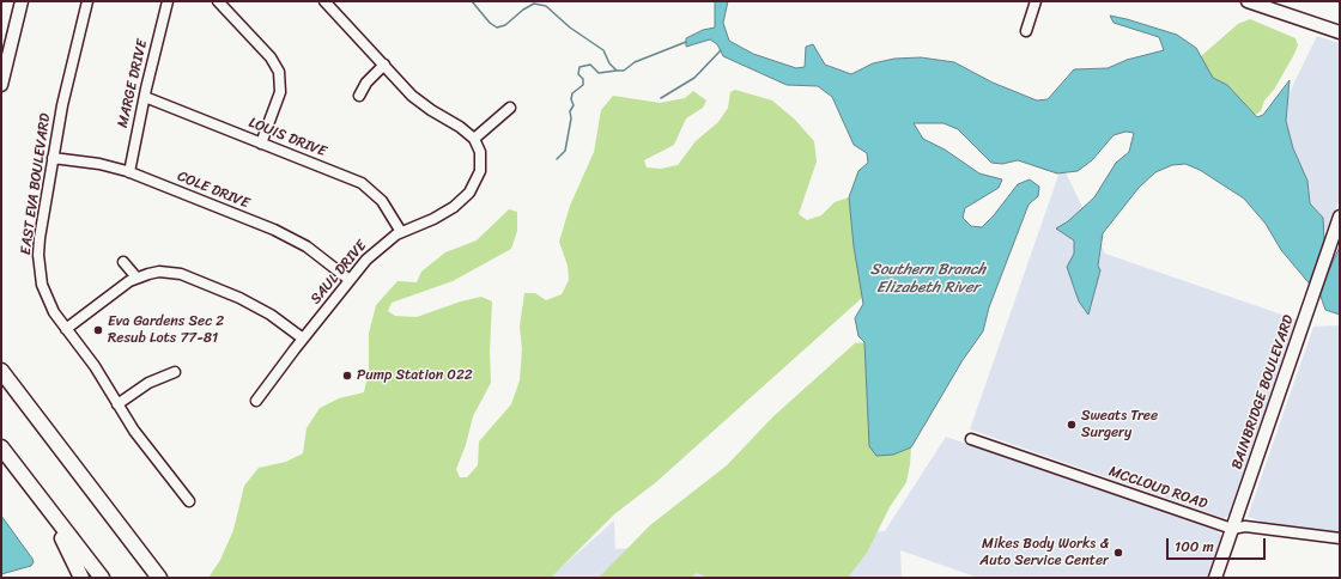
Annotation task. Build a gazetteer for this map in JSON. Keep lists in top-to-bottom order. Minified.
{"streets":{"main road":["BAINBRIDGE BOULEVARD"],"street":["MARGE DRIVE","LOUIS DRIVE","EAST EVA BOULEVARD","COLE DRIVE","SAUL DRIVE","MCCLOUD ROAD"]},"crossings":[["MARGE DRIVE","LOUIS DRIVE"],["MARGE DRIVE","COLE DRIVE"],["LOUIS DRIVE","SAUL DRIVE"],["EAST EVA BOULEVARD","COLE DRIVE"],["COLE DRIVE","SAUL DRIVE"],["BAINBRIDGE BOULEVARD","MCCLOUD ROAD"]],"water":["Southern Branch Elizabeth River"],"places":["Eva Gardens Sec 2 Resub Lots 77-81","Pump Station 022","Sweats Tree Surgery","Mikes Body Works & Auto Service Center"],"scale_bar":"100 m"}
